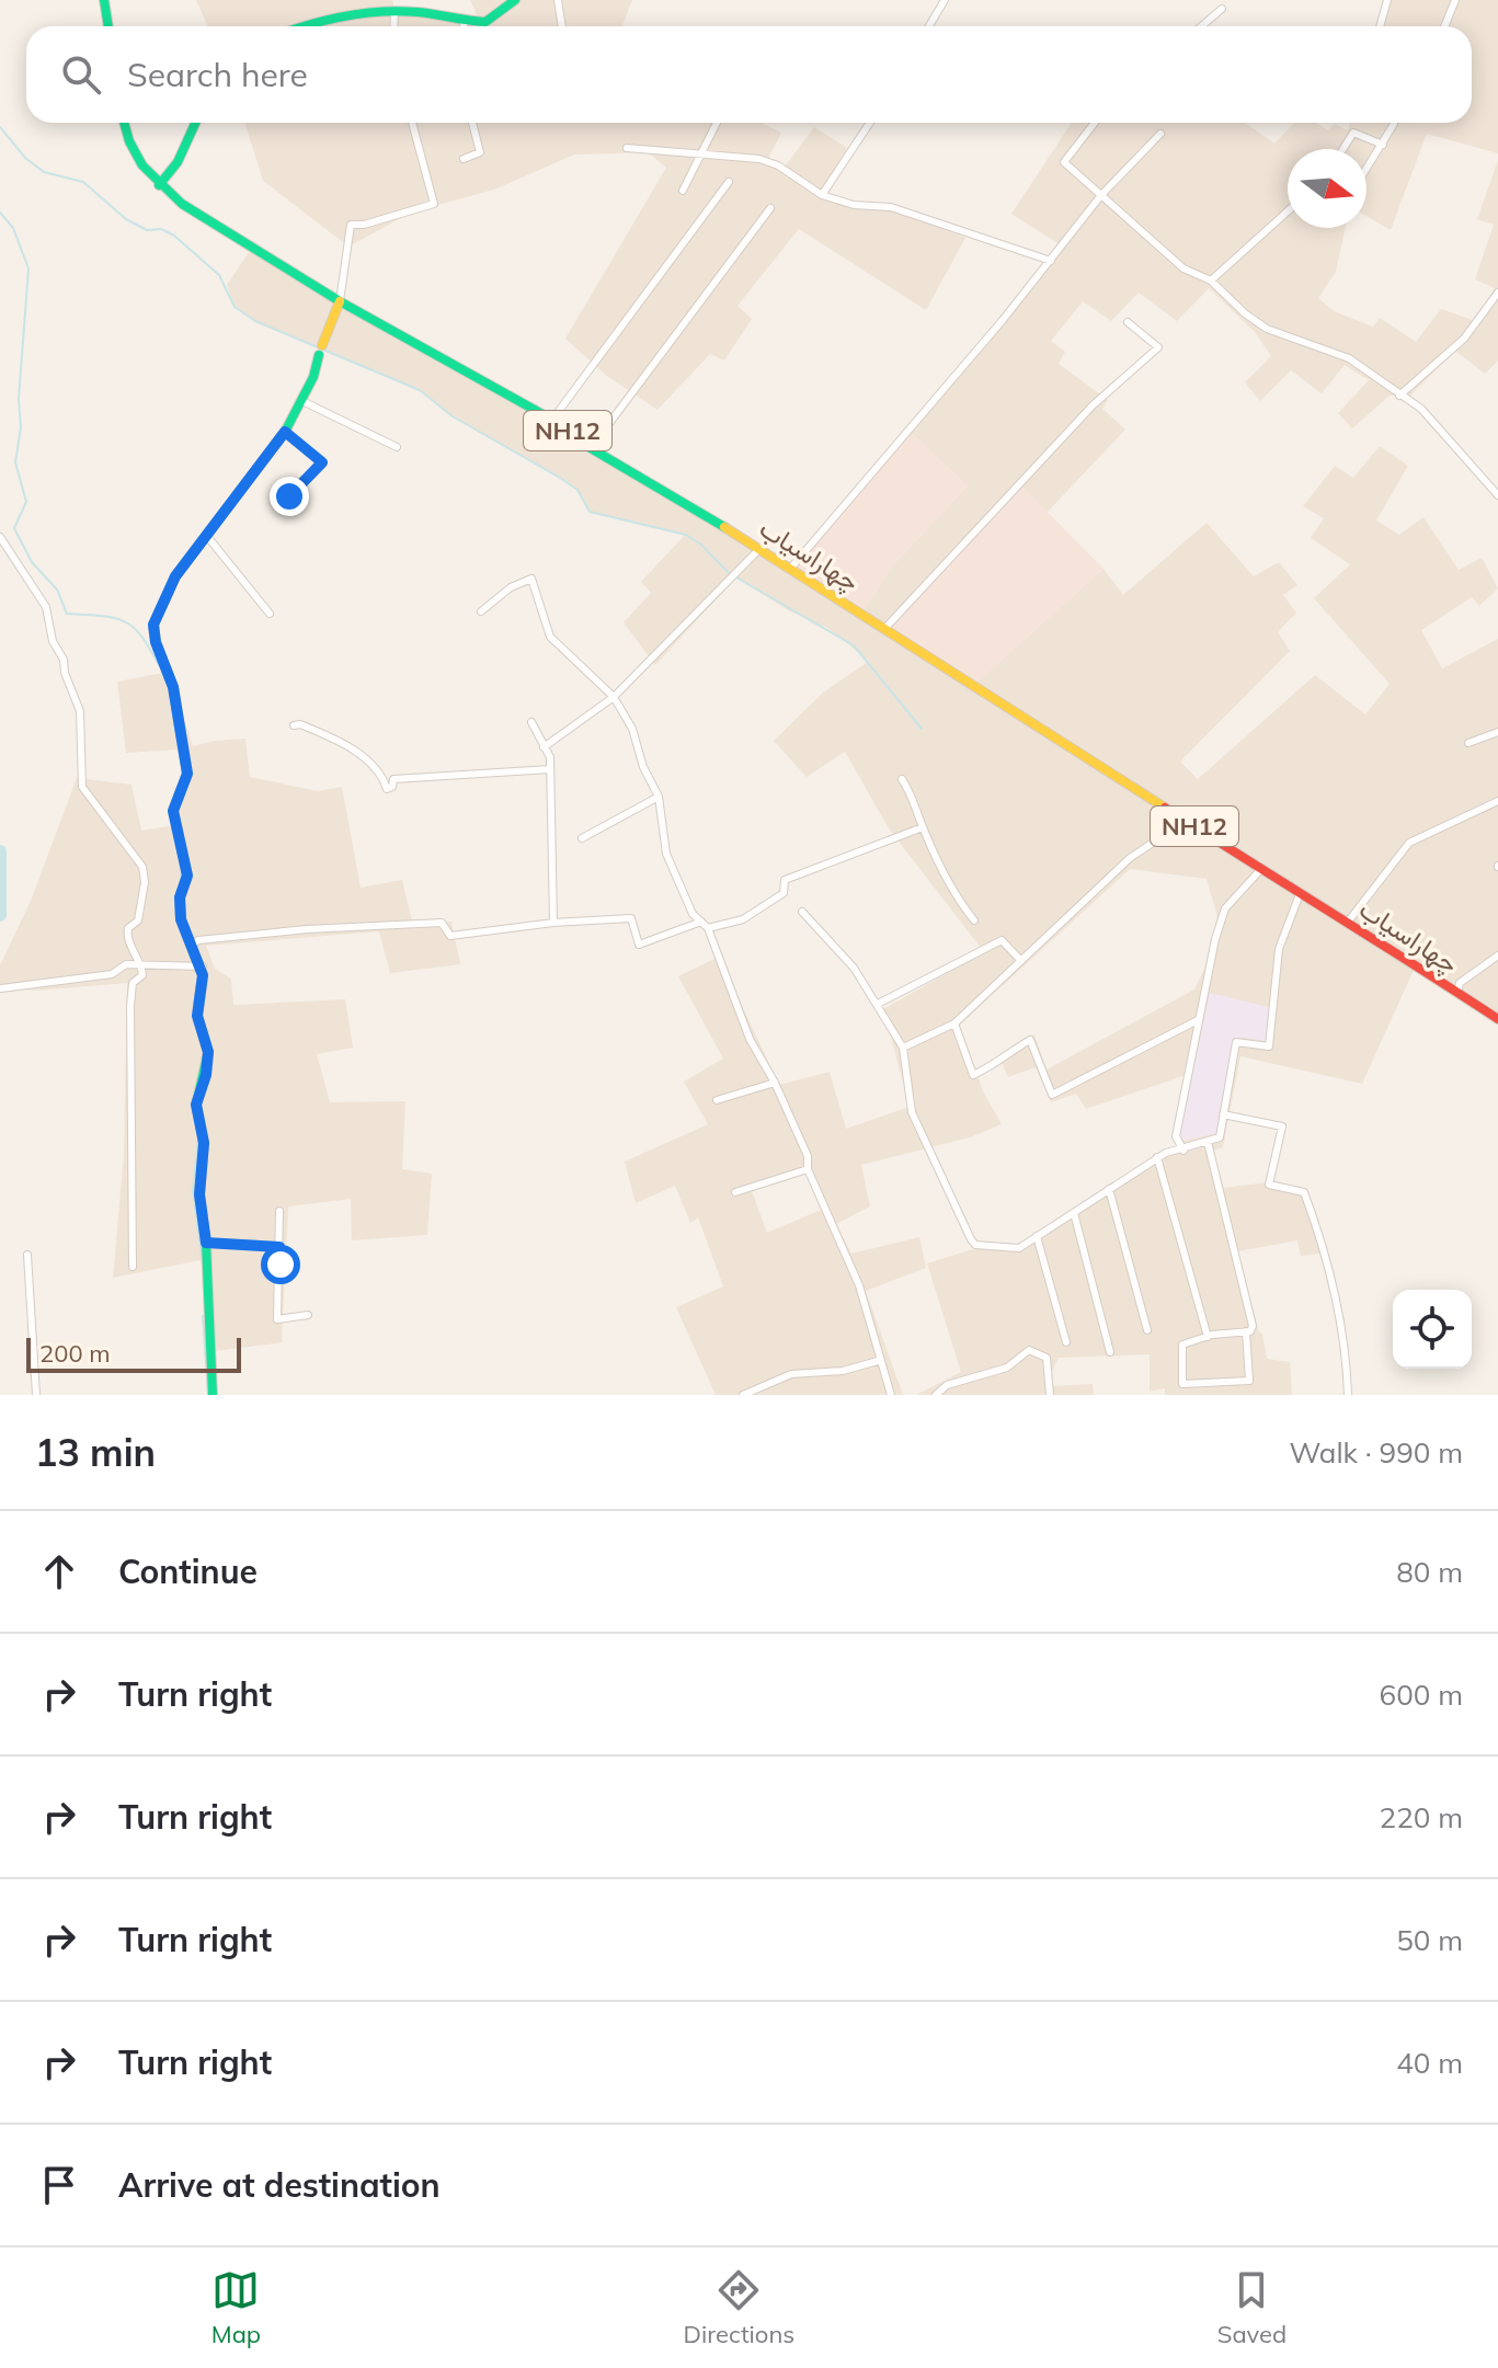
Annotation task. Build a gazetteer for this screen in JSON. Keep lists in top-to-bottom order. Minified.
{"streets":{"main road":["NH12","چهاراسیاب"]},"scale_bar":"200 m","north":"right","page":{"search":"Search here","scale":"200 m","heading":["13 min","Walk · 990 m"],"list":[["Continue","80 m"],["Turn right","600 m"],["Turn right","220 m"],["Turn right","50 m"],["Turn right","40 m"],"Arrive at destination"],"nav":["Map","Directions","Saved"]}}
